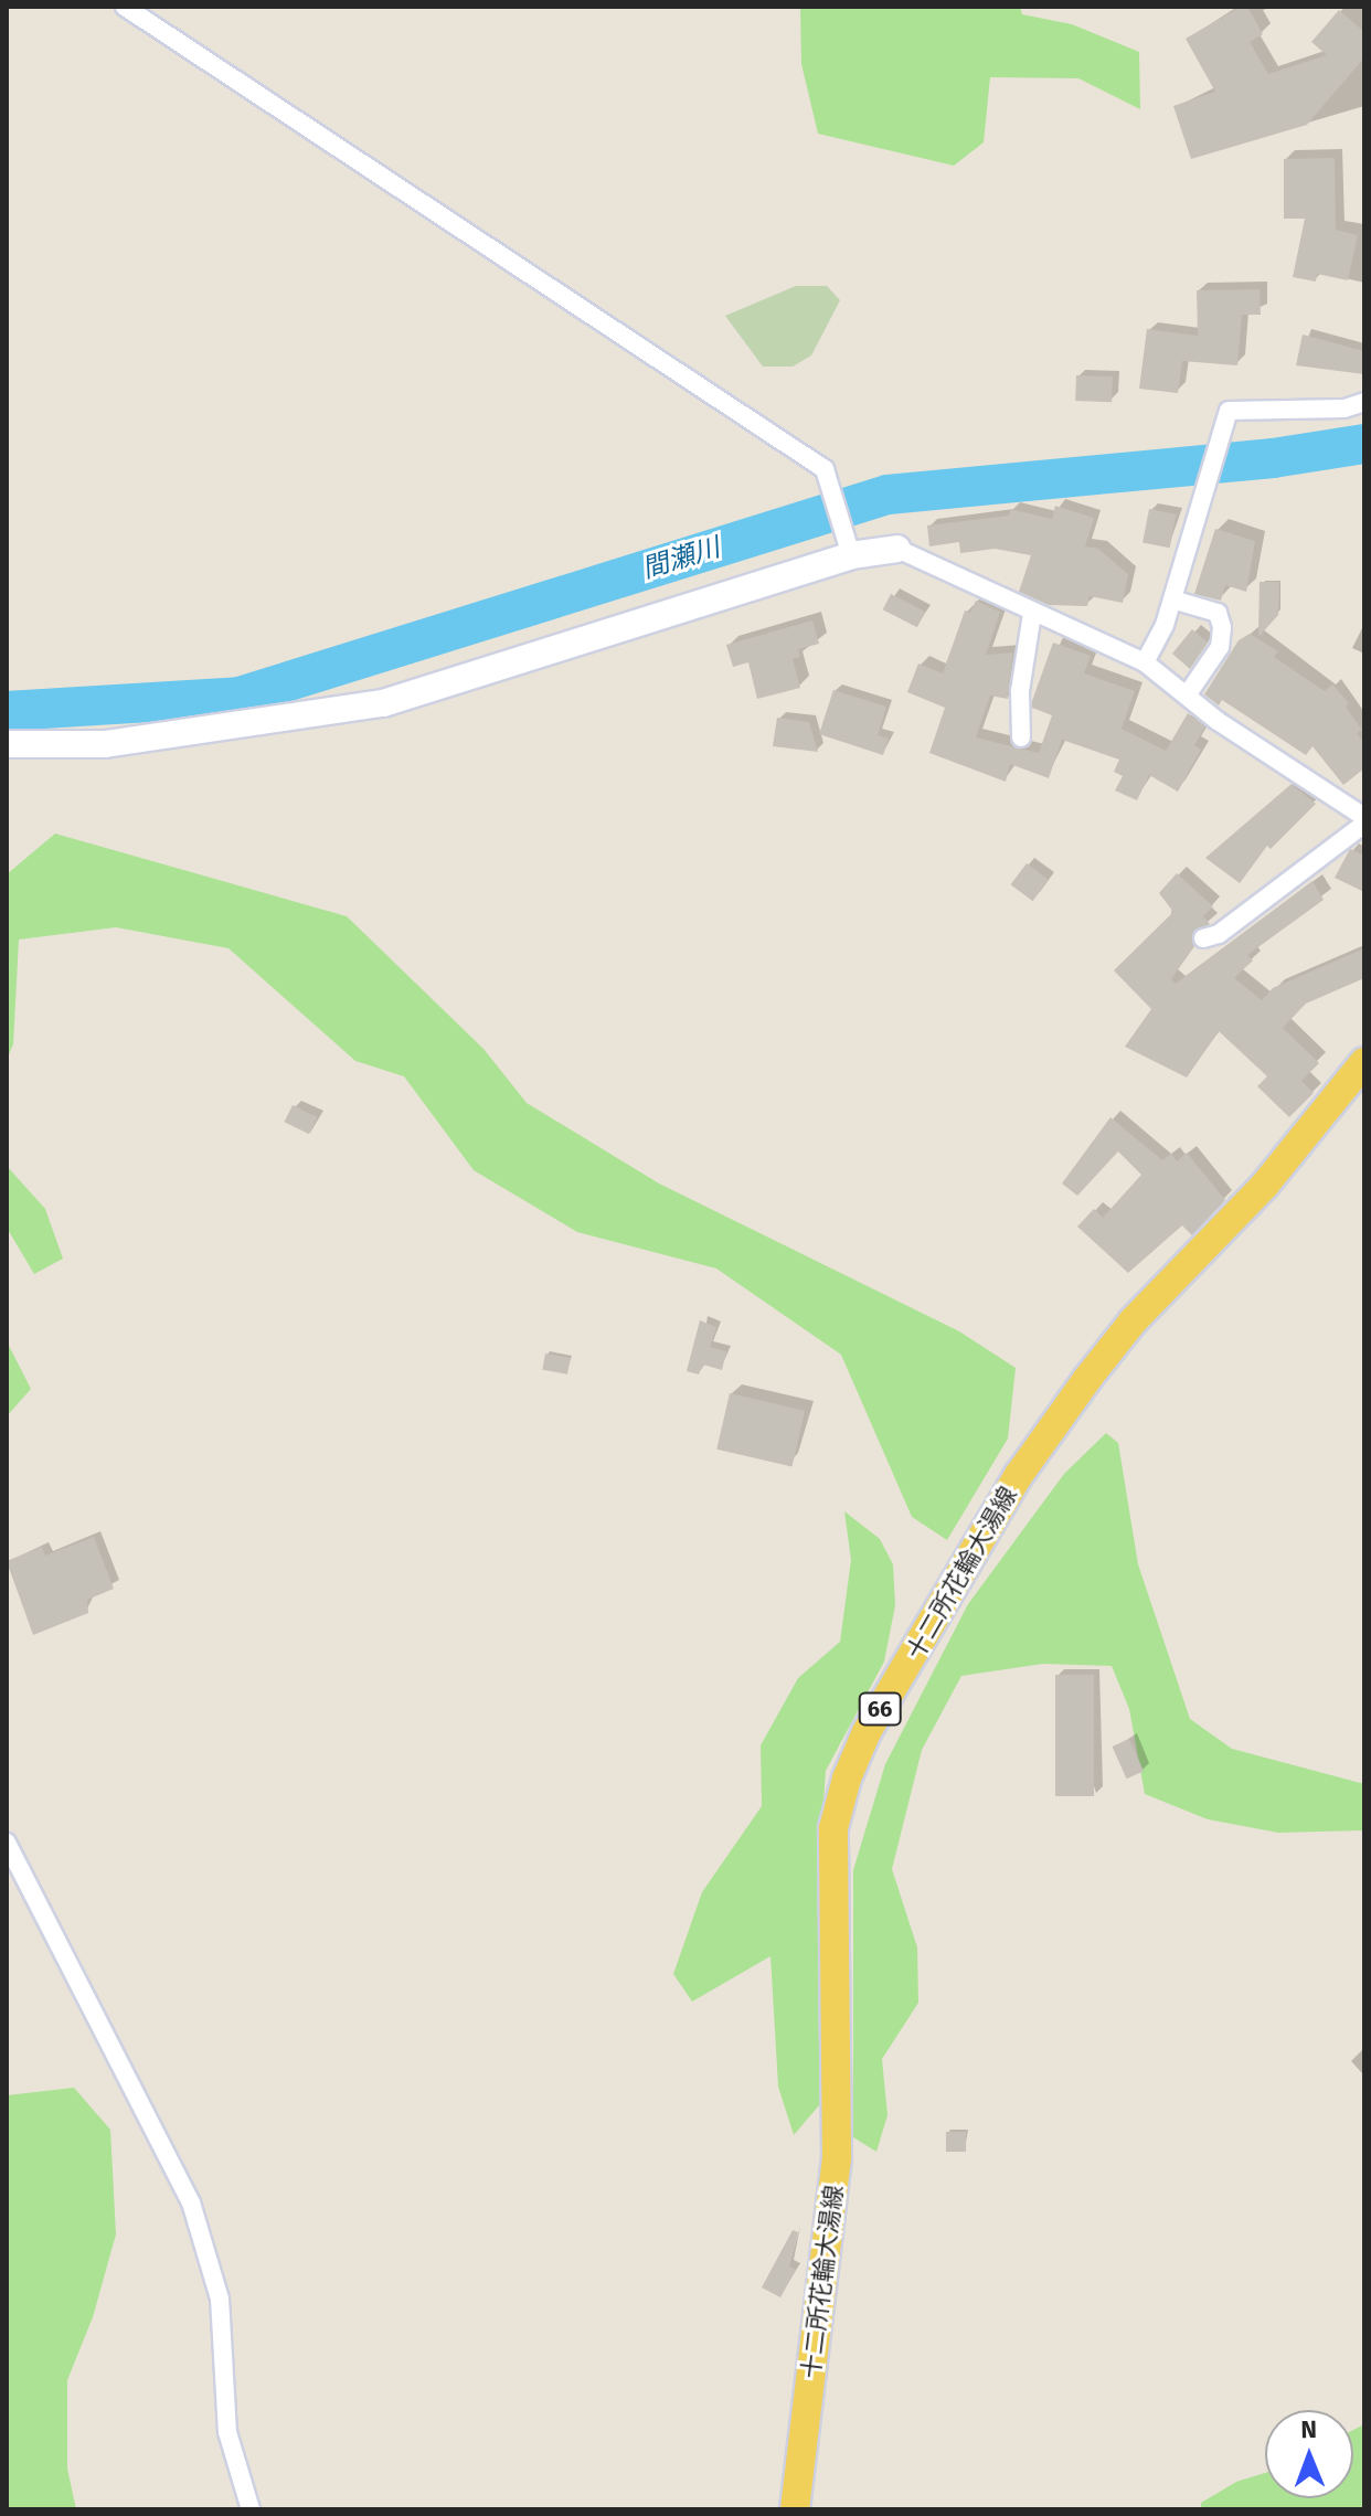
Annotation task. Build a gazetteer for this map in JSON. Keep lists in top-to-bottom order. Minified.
{"streets":{"main road":["十二所花輪大湯線","66"]},"water":["間瀬川"],"north":"top"}
